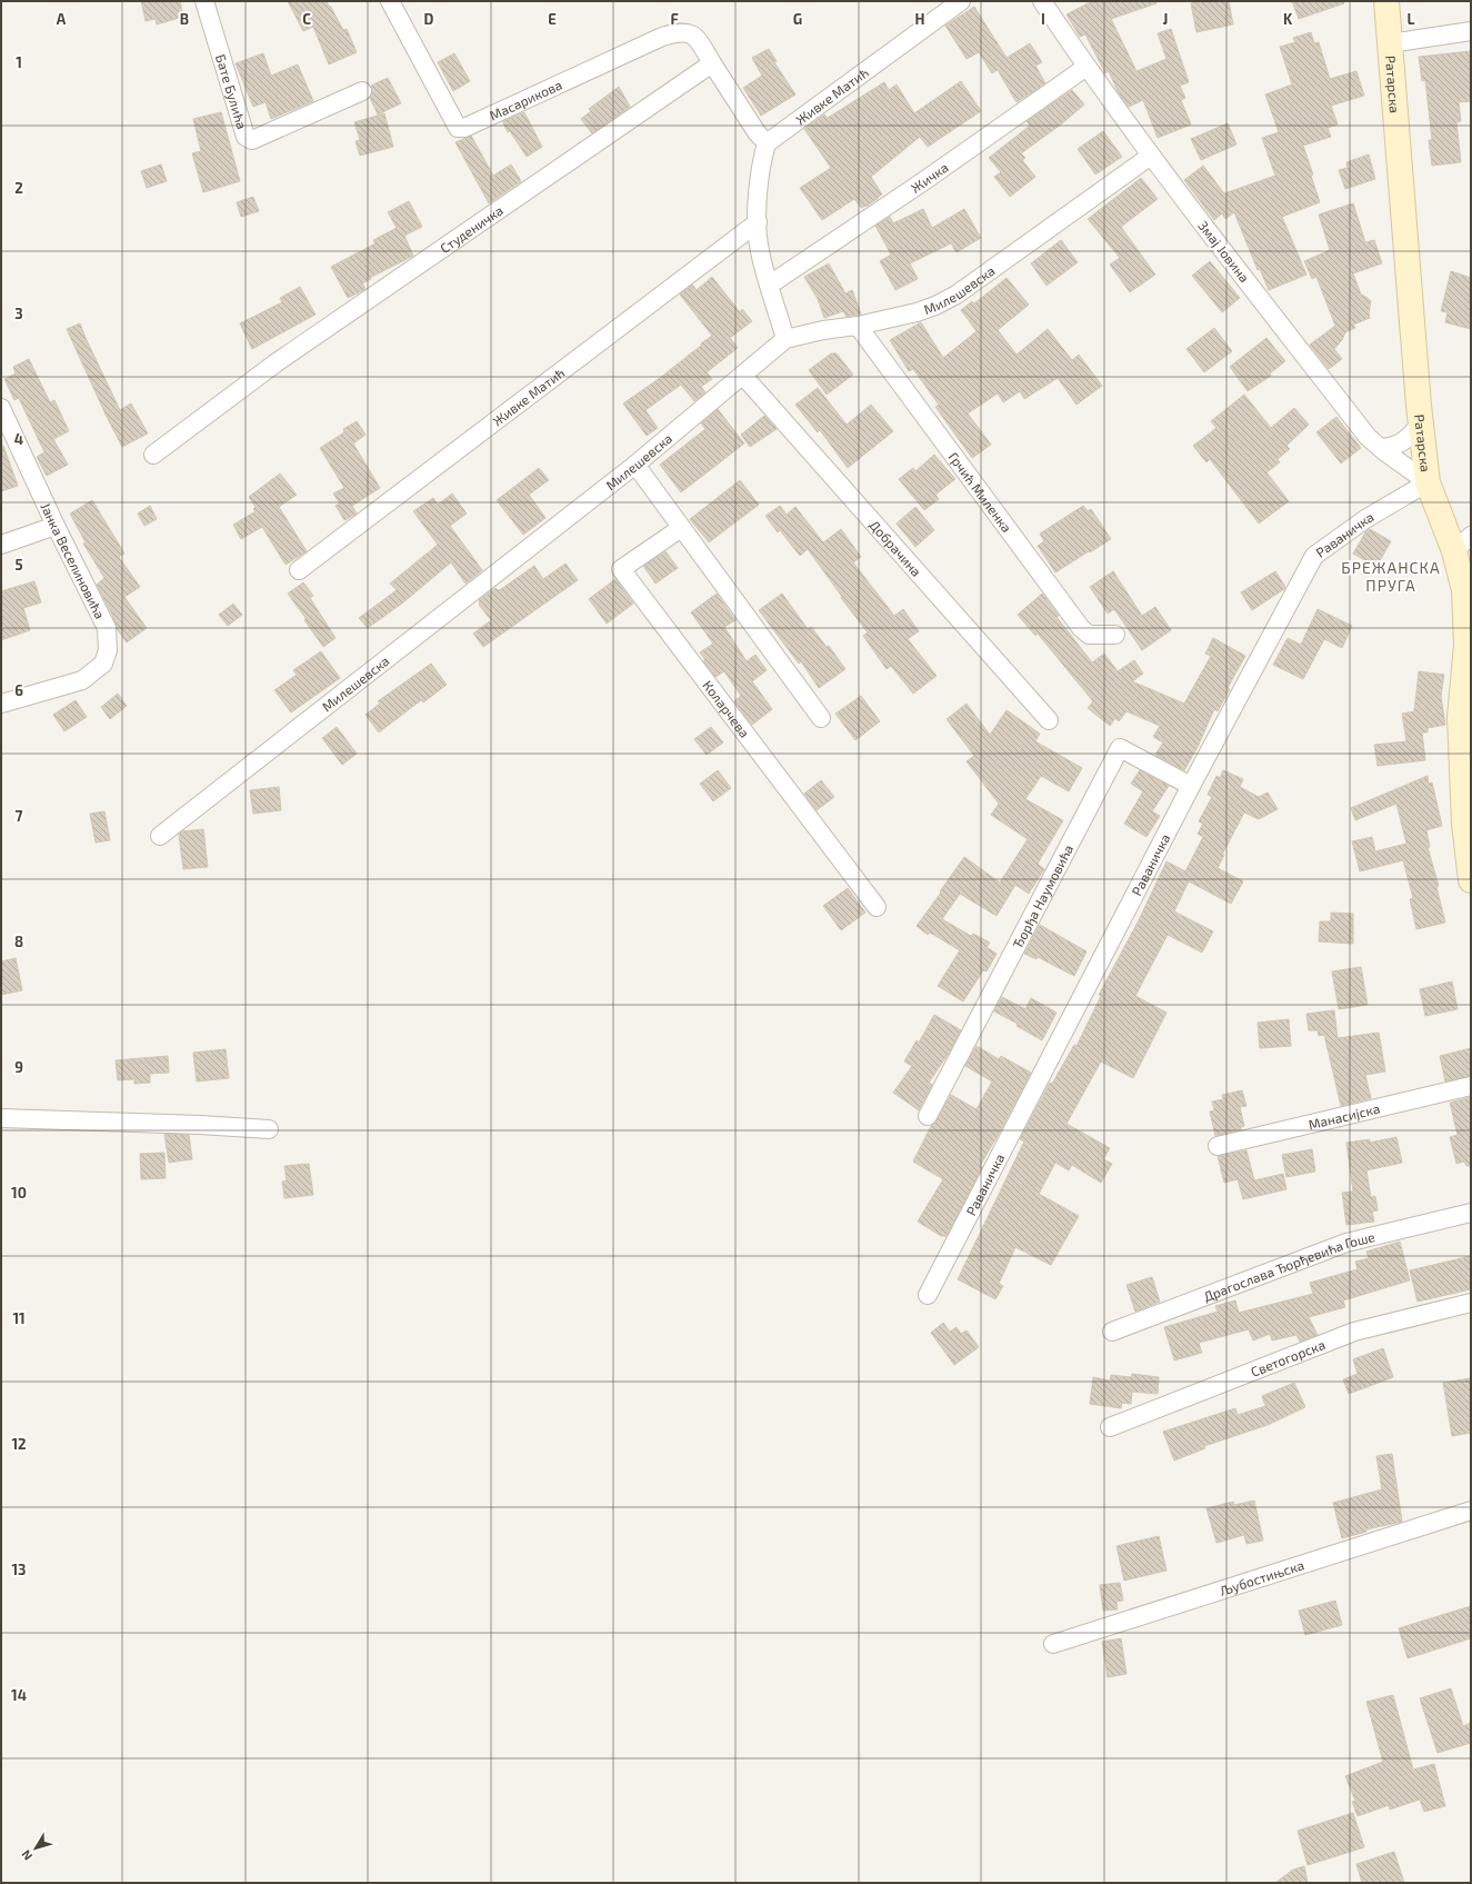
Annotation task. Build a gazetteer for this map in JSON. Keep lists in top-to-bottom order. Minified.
{"streets":{"street":["Ратарска","Бате Булића","Живке Матић","Масарикова","Жичка","Студеничка","Змај Јовина","Милешевска","Грчић Миленка","Раваничка","Добрачина","Јанка Веселиновића","Коларчева","Ђорђа Наумовића","Манасијска","Драгослава Ђорђевића Гоше","Светогорска","Љубостињска"]},"crossings":[["Ратарска","Змај Јовина"],["Ратарска","Раваничка"],["Масарикова","Студеничка"],["Жичка","Змај Јовина"],["Змај Јовина","Милешевска"],["Змај Јовина","Раваничка"],["Милешевска","Грчић Миленка"],["Милешевска","Добрачина"],["Раваничка","Ђорђа Наумовића"]],"districts":["БРЕЖАНСКА ПРУГА"],"north":"bottom left","grid":{"columns":["A","B","C","D","E","F","G","H","I","J","K","L"],"rows":["1","2","3","4","5","6","7","8","9","10","11","12","13","14"]}}
